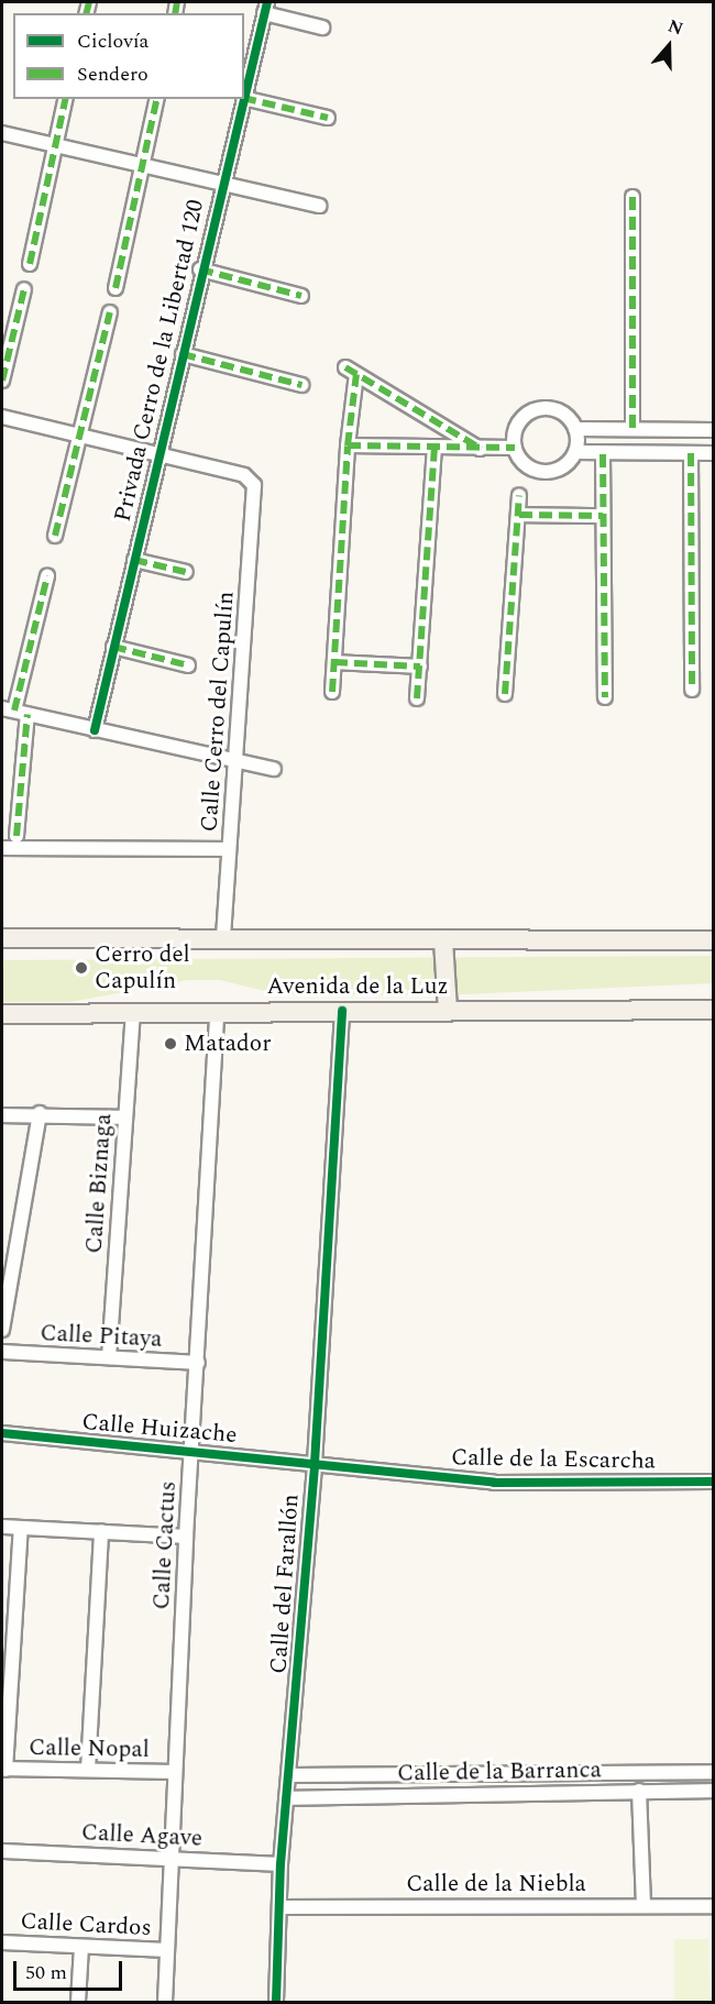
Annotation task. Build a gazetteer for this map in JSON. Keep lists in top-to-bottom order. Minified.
{"streets":{"main road":["Avenida de la Luz"],"street":["Privada Cerro de la Libertad 120","Calle Cerro del Capulín","Calle Biznaga","Calle Pitaya","Calle Huizache","Calle de la Escarcha","Calle Cactus","Calle del Farallón","Calle Nopal","Calle de la Barranca","Calle Agave","Calle de la Niebla","Calle Cardos"]},"crossings":[["Privada Cerro de la Libertad 120","Calle Cerro del Capulín"],["Calle Cerro del Capulín","Avenida de la Luz"],["Avenida de la Luz","Calle Biznaga"],["Avenida de la Luz","Calle Cactus"],["Avenida de la Luz","Calle del Farallón"],["Calle Biznaga","Calle Pitaya"],["Calle Pitaya","Calle Cactus"],["Calle Huizache","Calle de la Escarcha"],["Calle Huizache","Calle Cactus"],["Calle Huizache","Calle del Farallón"],["Calle de la Escarcha","Calle del Farallón"],["Calle Cactus","Calle Nopal"],["Calle Cactus","Calle Agave"],["Calle Cactus","Calle Cardos"],["Calle del Farallón","Calle de la Barranca"],["Calle del Farallón","Calle Agave"],["Calle del Farallón","Calle de la Niebla"]],"places":["Cerro del Capulín","Matador"],"legend":["Ciclovía","Sendero"],"scale_bar":"50 m","north":"top"}
